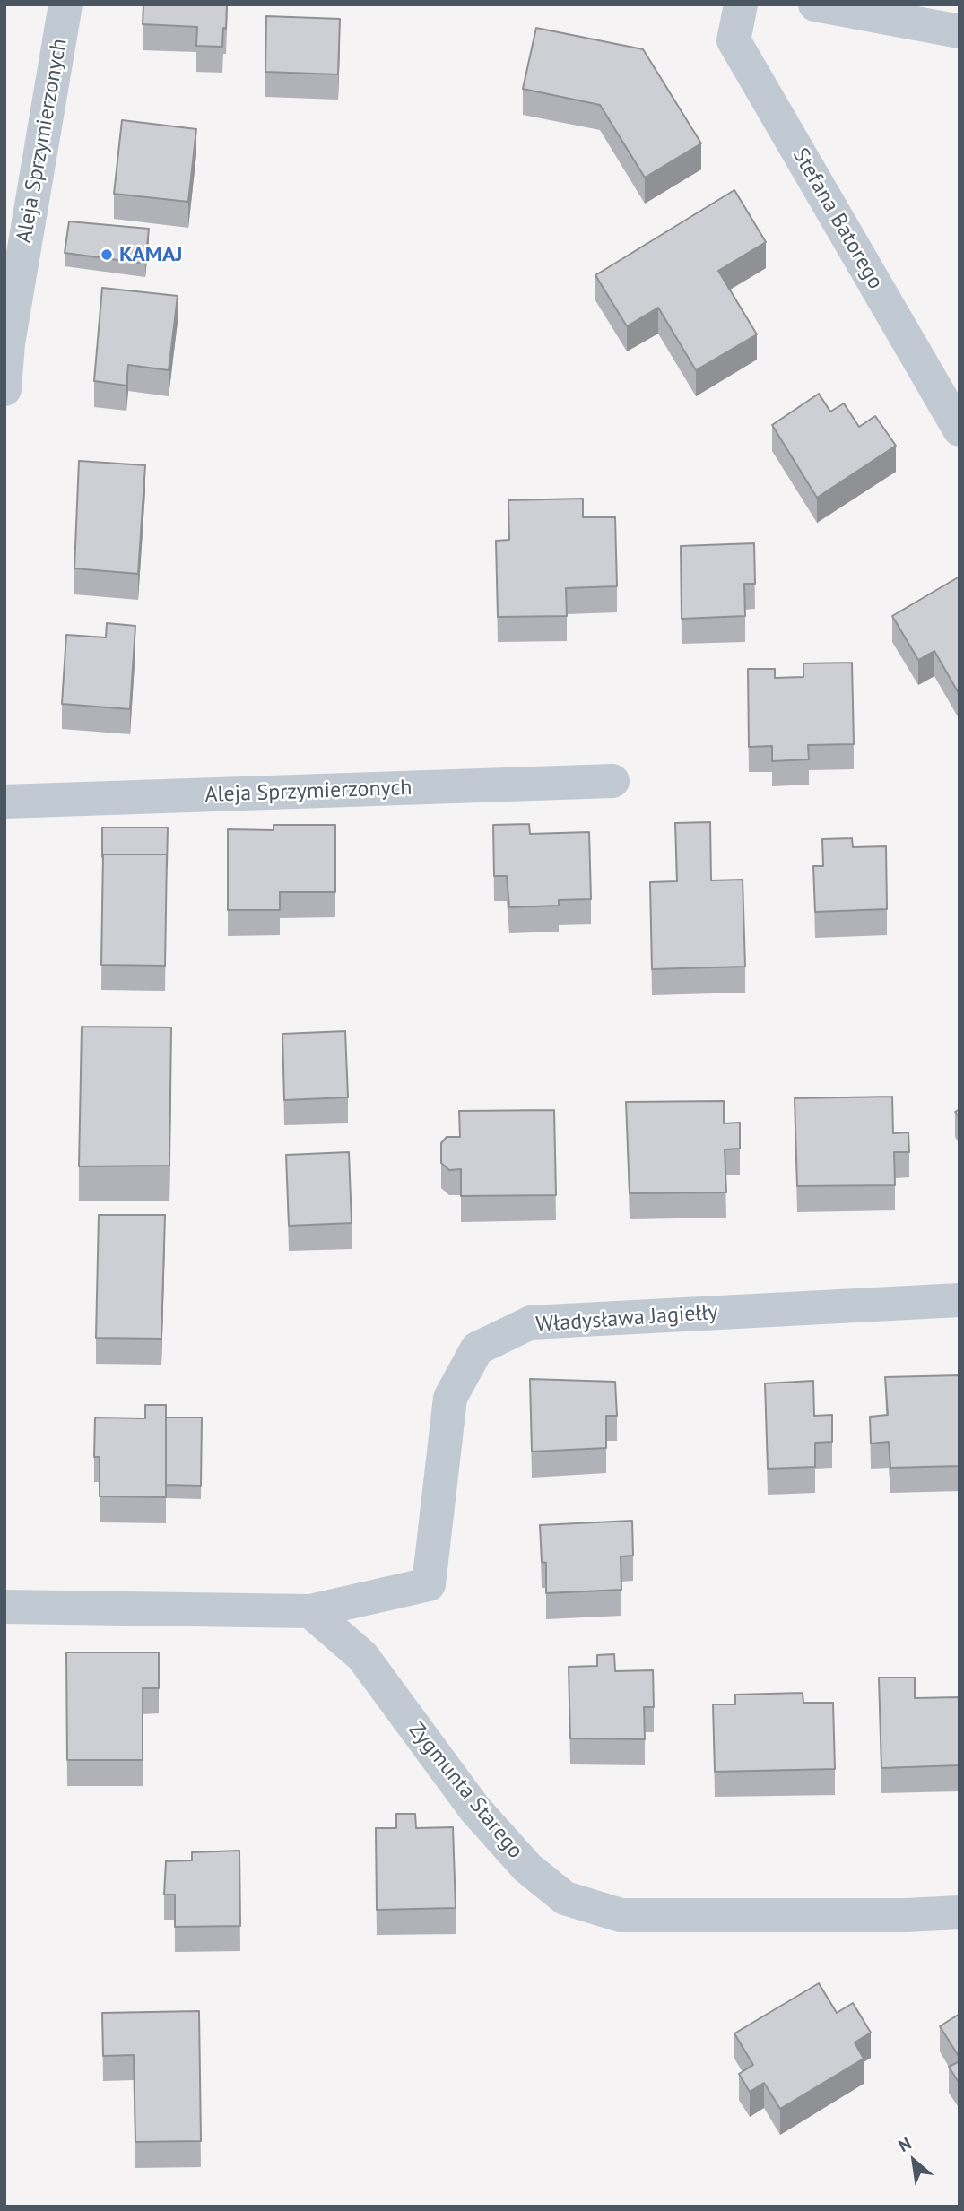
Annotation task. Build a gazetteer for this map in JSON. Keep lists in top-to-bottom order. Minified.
{"streets":{"street":["Aleja Sprzymierzonych","Stefana Batorego","Władysława Jagiełły","Zygmunta Starego"]},"crossings":[["Władysława Jagiełły","Zygmunta Starego"]],"places":["KAMAJ"],"north":"top left"}
